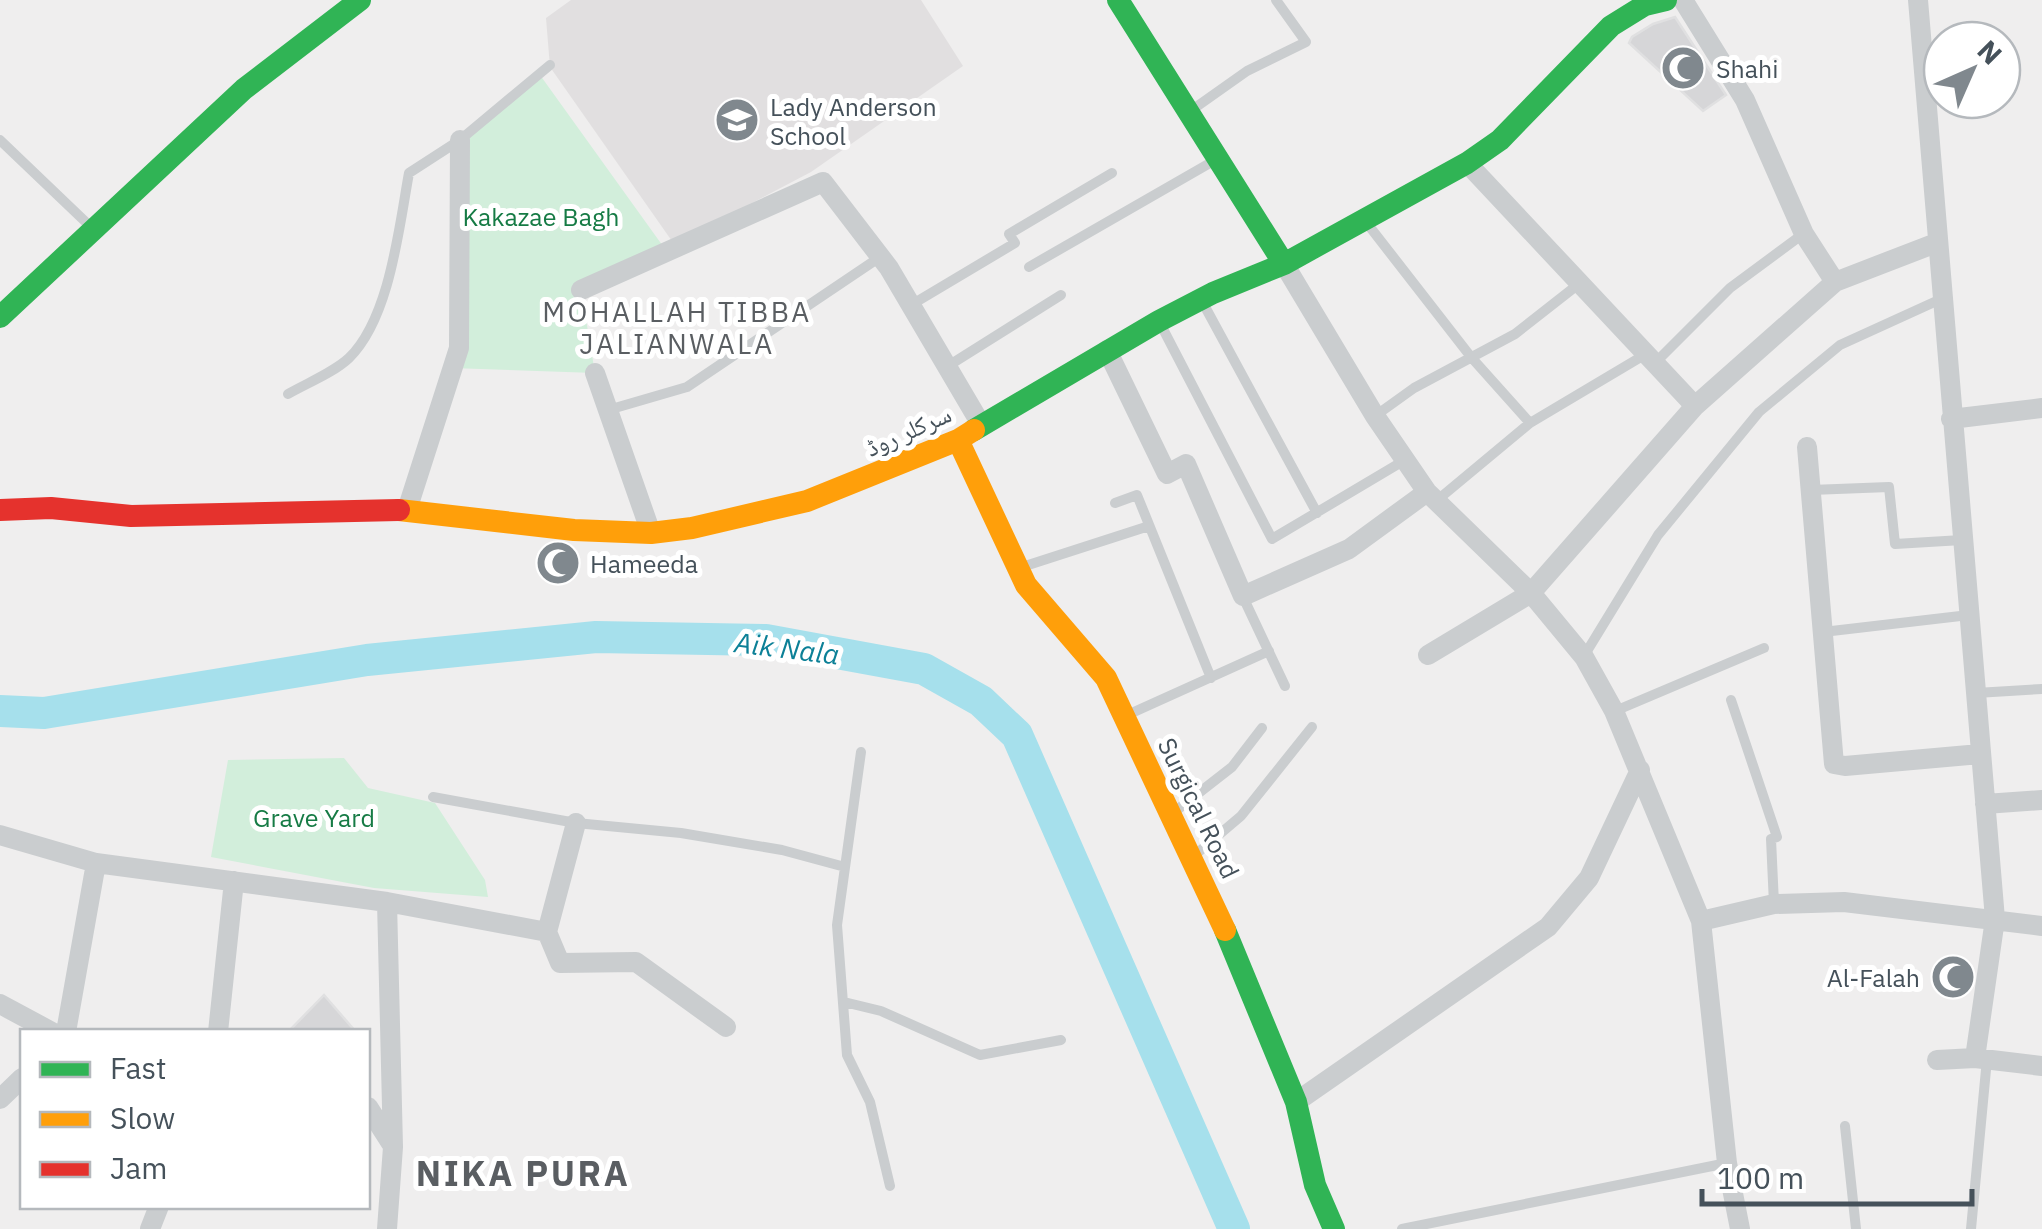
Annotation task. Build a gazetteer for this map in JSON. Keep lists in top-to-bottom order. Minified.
{"streets":{"main road":["سرکلر روڈ","Surgical Road"]},"crossings":[["سرکلر روڈ","Surgical Road"]],"districts":["MOHALLAH TIBBA JALIANWALA","NIKA PURA"],"water":["Aik Nala"],"parks":["Kakazae Bagh","Grave Yard"],"places":{"mosque":["Shahi","Hameeda","Al-Falah"],"school or university":["Lady Anderson School"]},"legend":["Fast","Slow","Jam"],"scale_bar":"100 m","north":"top right"}
